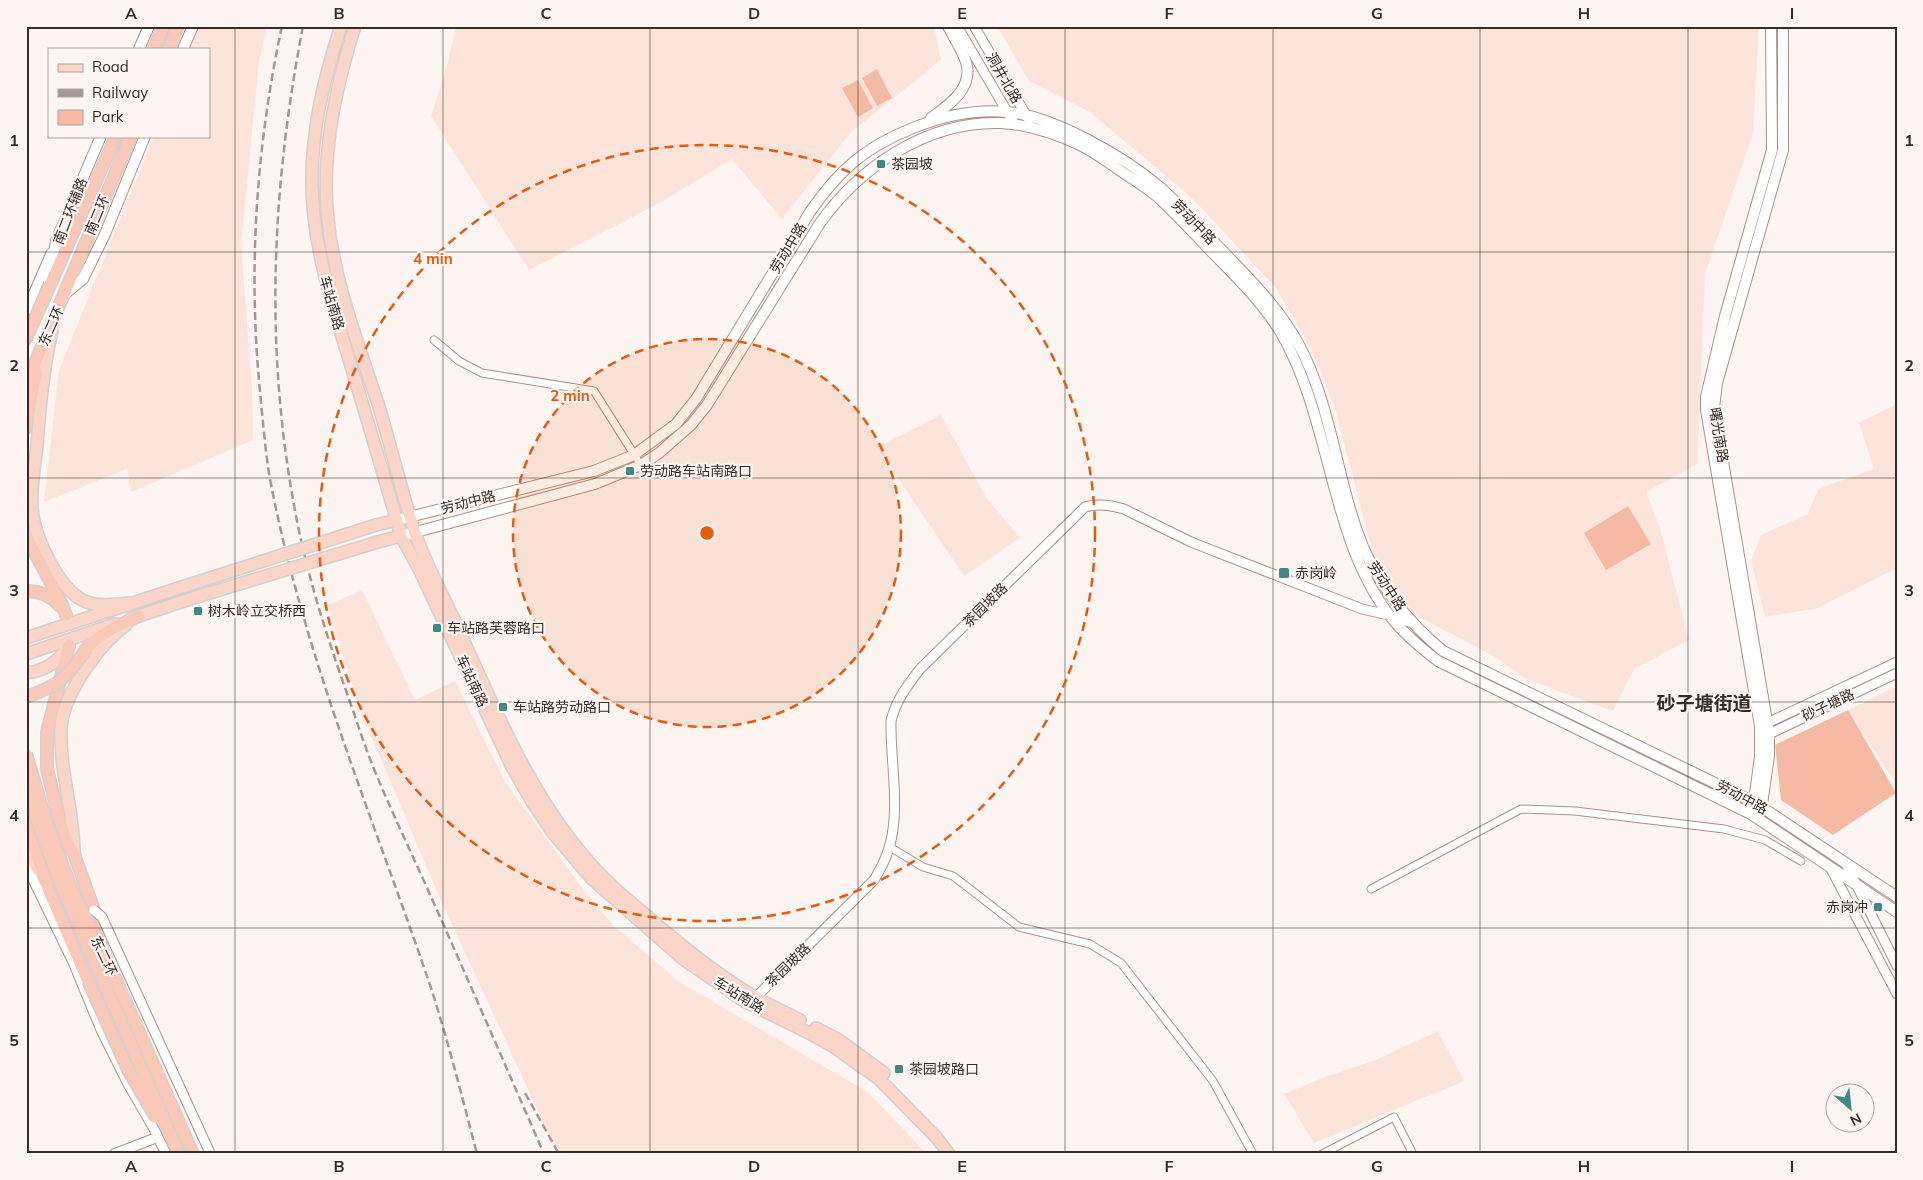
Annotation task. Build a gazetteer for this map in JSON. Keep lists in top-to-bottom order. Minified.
{"streets":{"highway":["南二环","东二环"],"main road":["南二环辅路","劳动中路","车站南路","曙光南路"],"street":["洞井北路","茶园坡路","砂子塘路"]},"crossings":[["洞井北路","劳动中路"],["南二环辅路","南二环"],["南二环辅路","东二环"],["南二环","东二环"],["劳动中路","车站南路"],["劳动中路","曙光南路"],["劳动中路","茶园坡路"],["车站南路","茶园坡路"],["曙光南路","砂子塘路"]],"districts":["砂子塘街道"],"places":{"transit":["茶园坡","劳动路车站南路口","赤岗岭","树木岭立交桥西","车站路芙蓉路口","车站路劳动路口","赤岗冲","茶园坡路口"]},"legend":["Road","Railway","Park"],"north":"bottom right","grid":{"columns":["A","B","C","D","E","F","G","H","I"],"rows":["1","2","3","4","5"]},"rings":["4 min","2 min"]}
